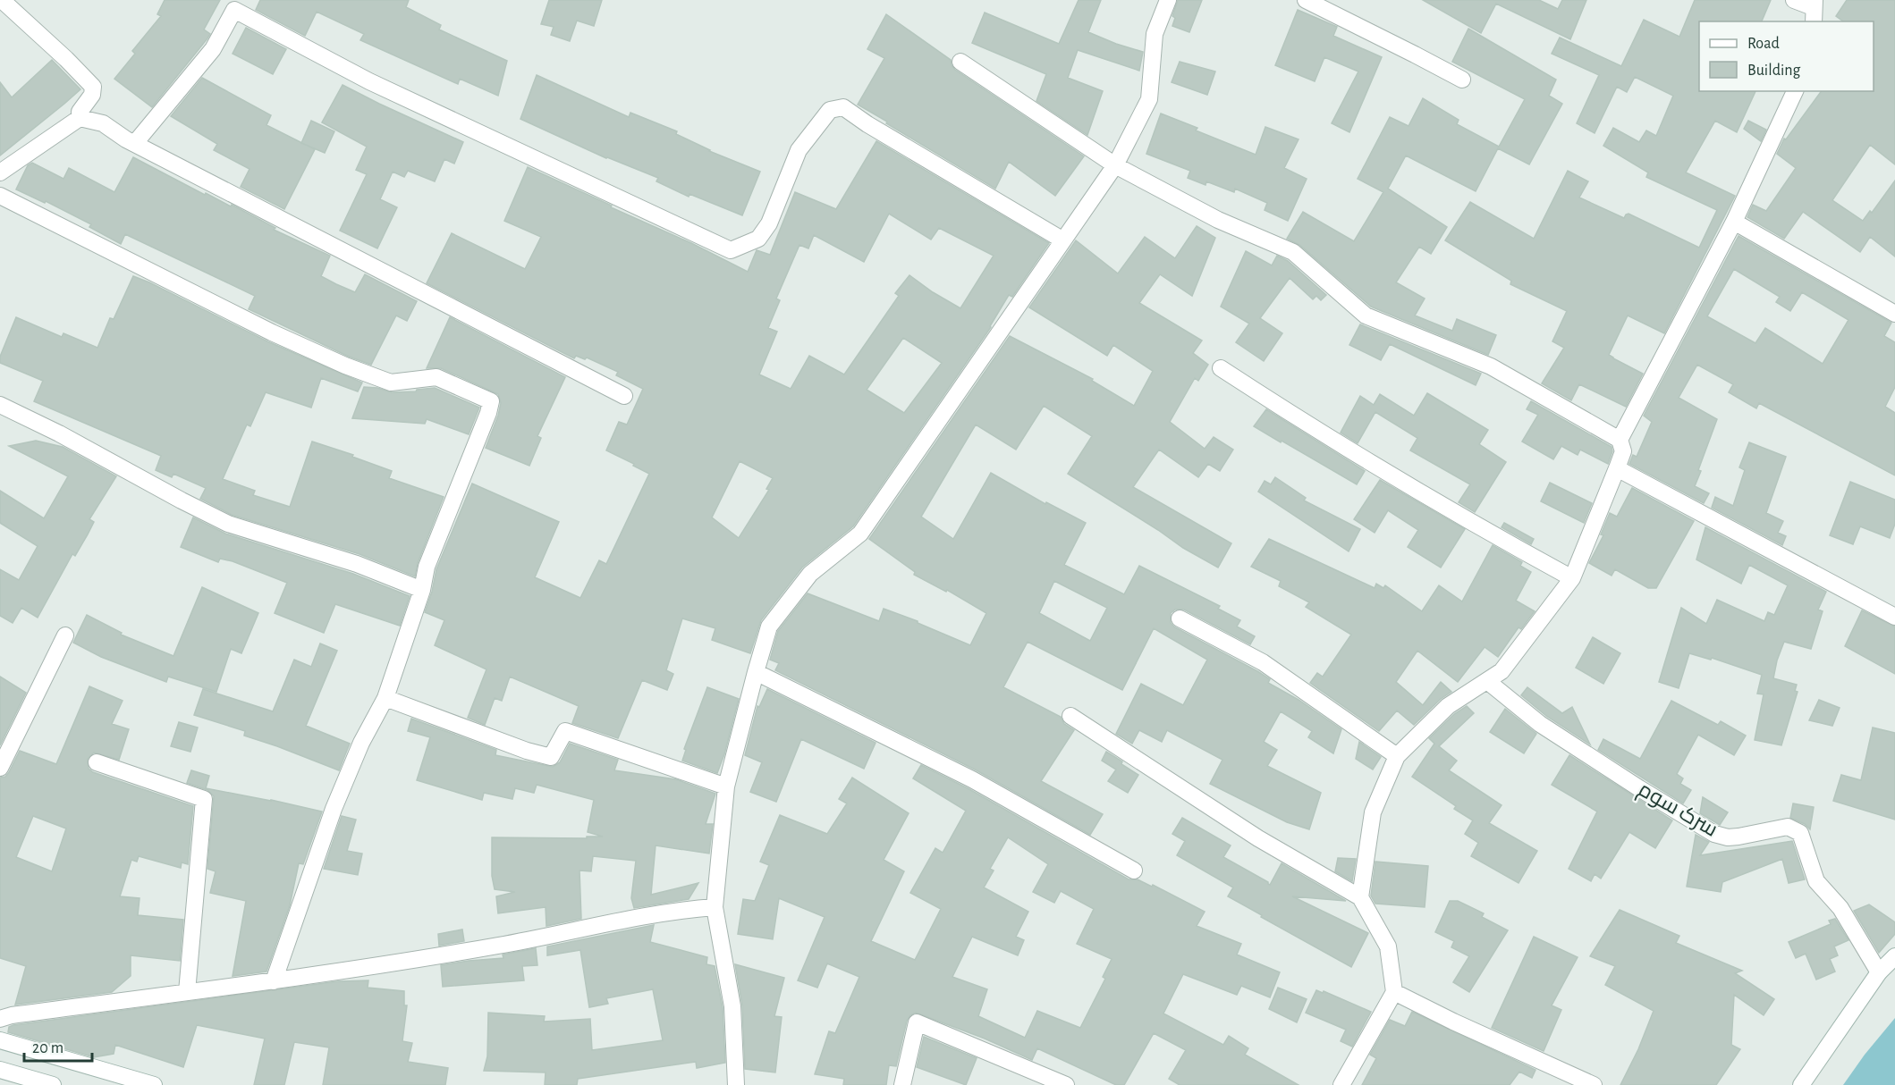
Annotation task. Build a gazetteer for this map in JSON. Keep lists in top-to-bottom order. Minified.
{"streets":{"street":["سرک سوم"]},"legend":["Road","Building"],"scale_bar":"20 m"}
